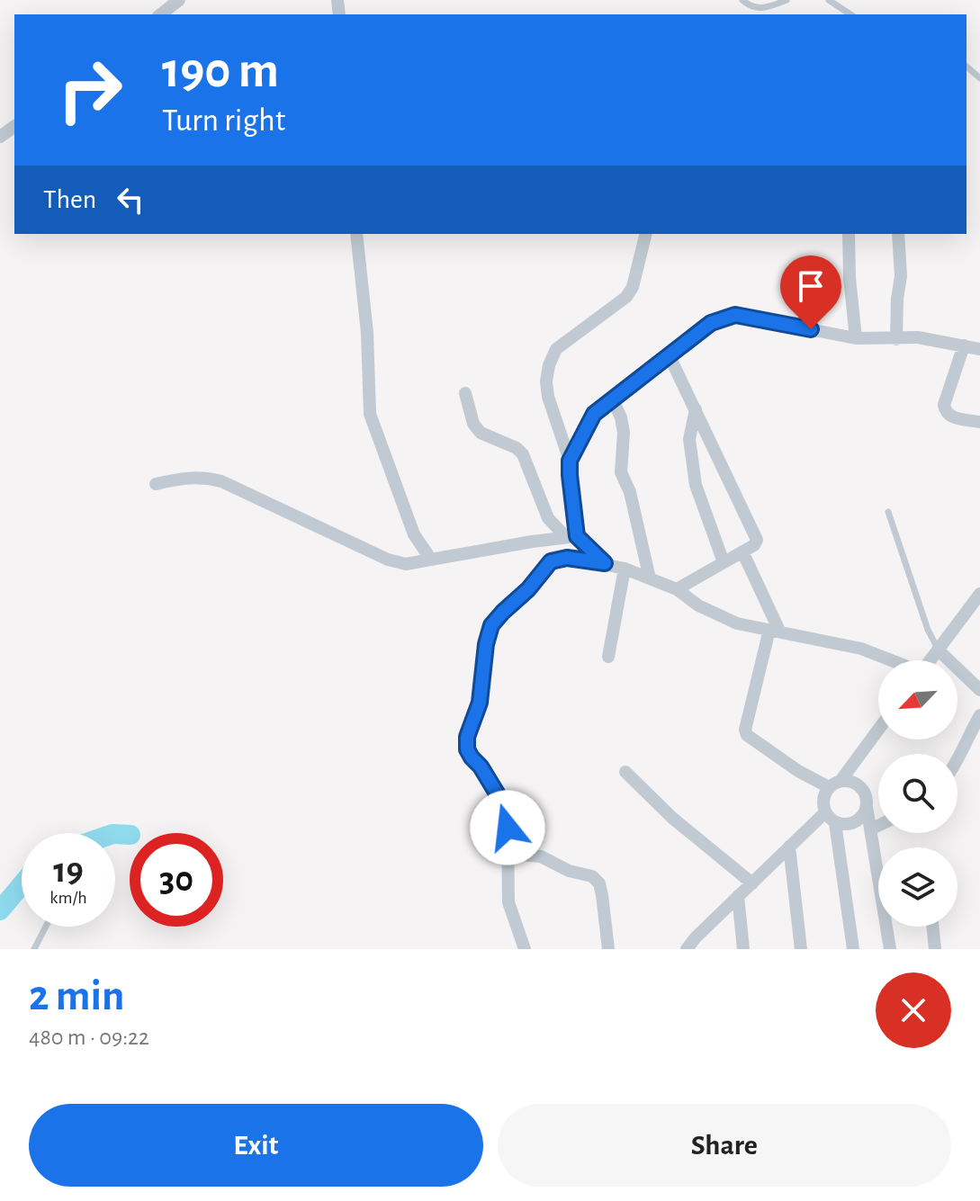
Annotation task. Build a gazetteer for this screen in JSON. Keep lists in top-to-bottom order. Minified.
{"north":"bottom left","page":{"turn":["190 m","Turn right"],"then":"Then","speed":"19 km/h","limit":"30","heading":["2 min","480 m · 09:22"],"buttons":["Exit","Share"]}}
